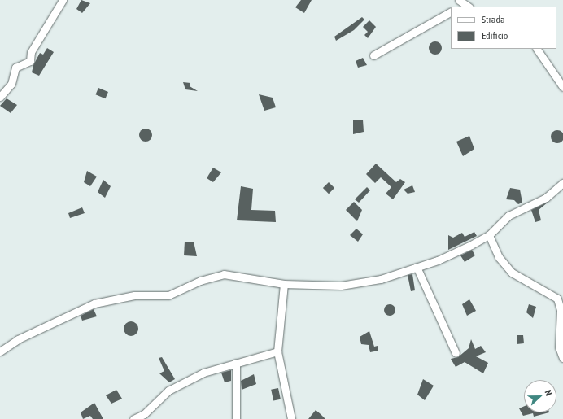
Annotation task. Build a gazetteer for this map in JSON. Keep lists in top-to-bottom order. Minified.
{"legend":["Strada","Edificio"],"north":"right"}
